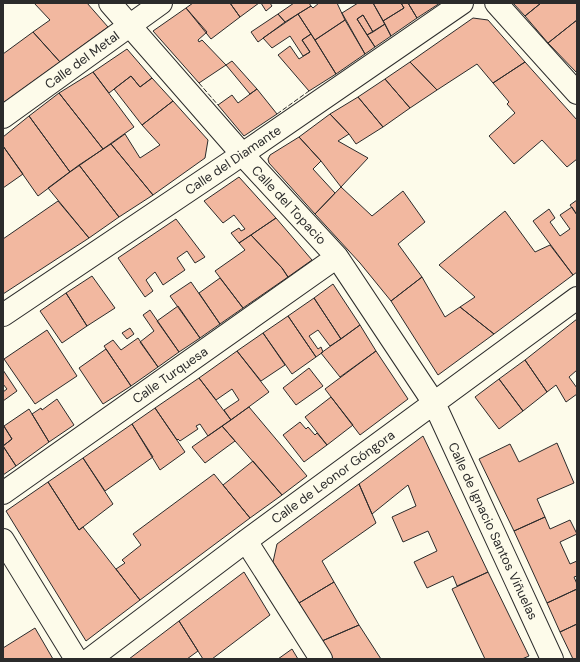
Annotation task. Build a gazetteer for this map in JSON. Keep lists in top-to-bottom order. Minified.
{"streets":{"street":["Calle del Metal","Calle del Diamante","Calle del Topacio","Calle Turquesa","Calle de Leonor Góngora","Calle de Ignacio Santos Viñuelas"]},"crossings":[["Calle del Metal","Calle del Topacio"],["Calle del Diamante","Calle del Topacio"],["Calle del Topacio","Calle Turquesa"],["Calle del Topacio","Calle de Leonor Góngora"],["Calle del Topacio","Calle de Ignacio Santos Viñuelas"],["Calle de Leonor Góngora","Calle de Ignacio Santos Viñuelas"]]}
